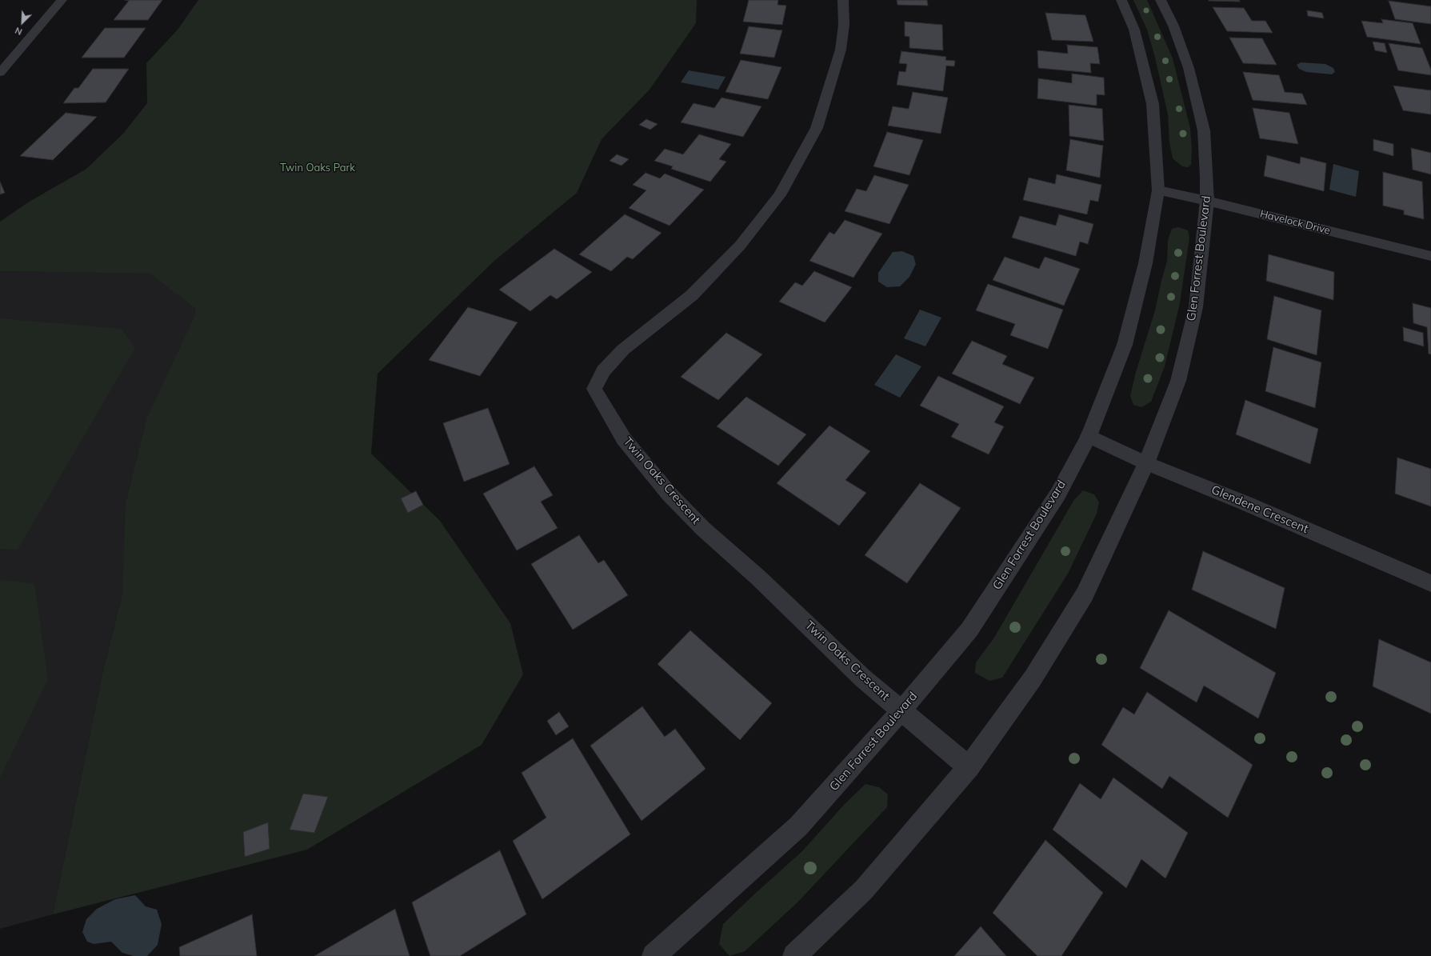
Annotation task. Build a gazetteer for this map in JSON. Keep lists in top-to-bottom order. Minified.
{"streets":{"street":["Havelock Drive","Glen Forrest Boulevard","Twin Oaks Crescent","Glendene Crescent"]},"crossings":[["Havelock Drive","Glen Forrest Boulevard"],["Glen Forrest Boulevard","Twin Oaks Crescent"],["Glen Forrest Boulevard","Glendene Crescent"]],"parks":["Twin Oaks Park"],"north":"bottom left"}
